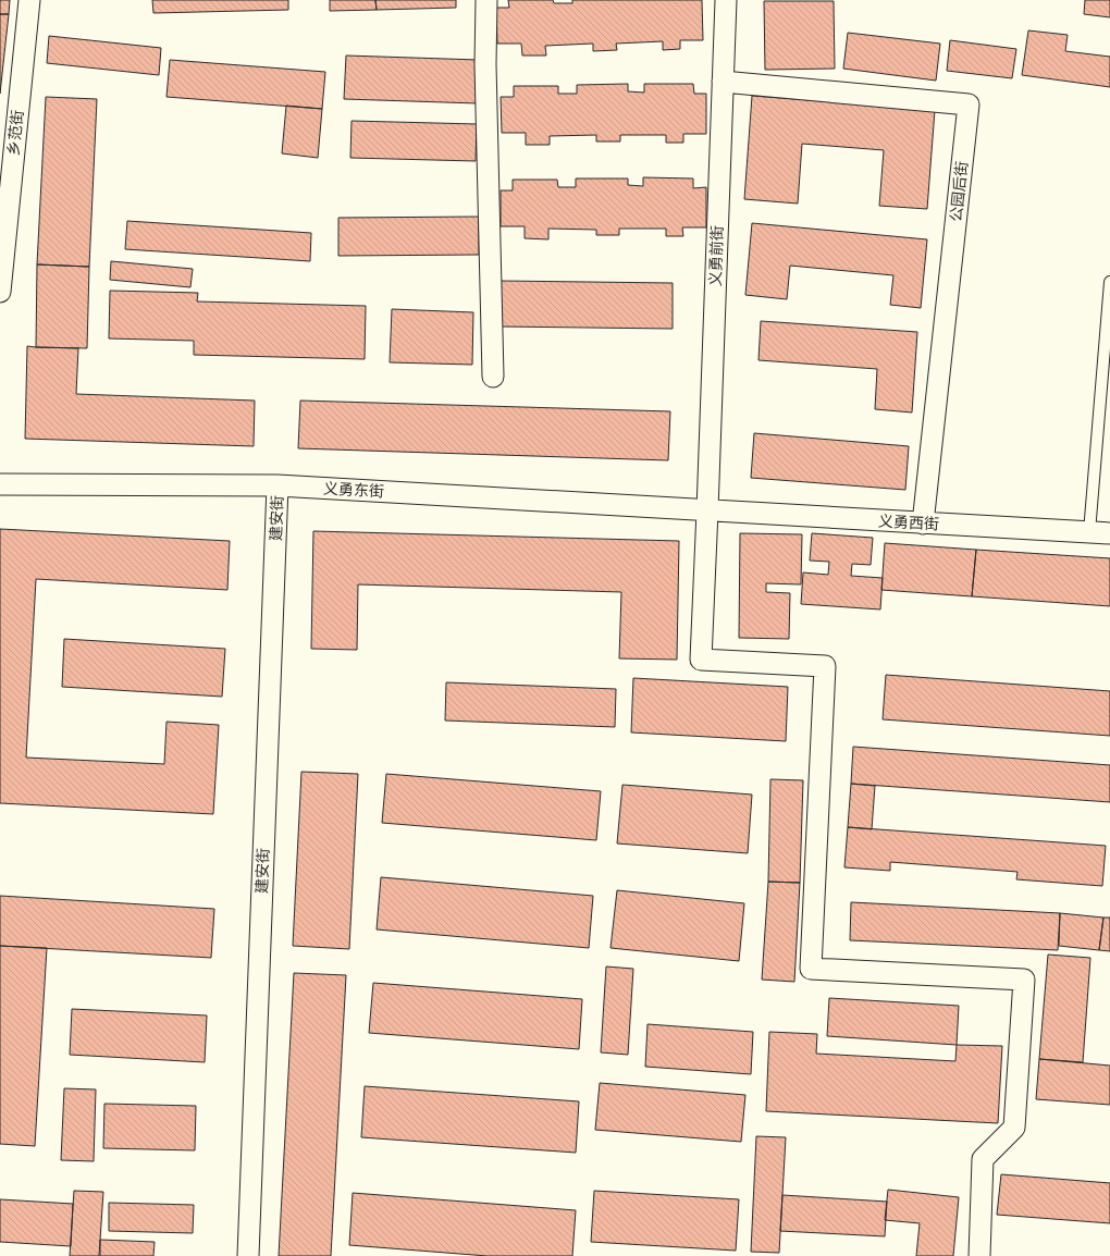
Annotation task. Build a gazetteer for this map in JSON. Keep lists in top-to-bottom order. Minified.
{"streets":{"street":["乡范街","公园后街","义勇前街","义勇东街","建安街","义勇西街"]},"crossings":[["公园后街","义勇前街"],["公园后街","义勇西街"],["义勇前街","义勇东街"],["义勇前街","义勇西街"],["义勇东街","建安街"],["义勇东街","义勇西街"]]}
